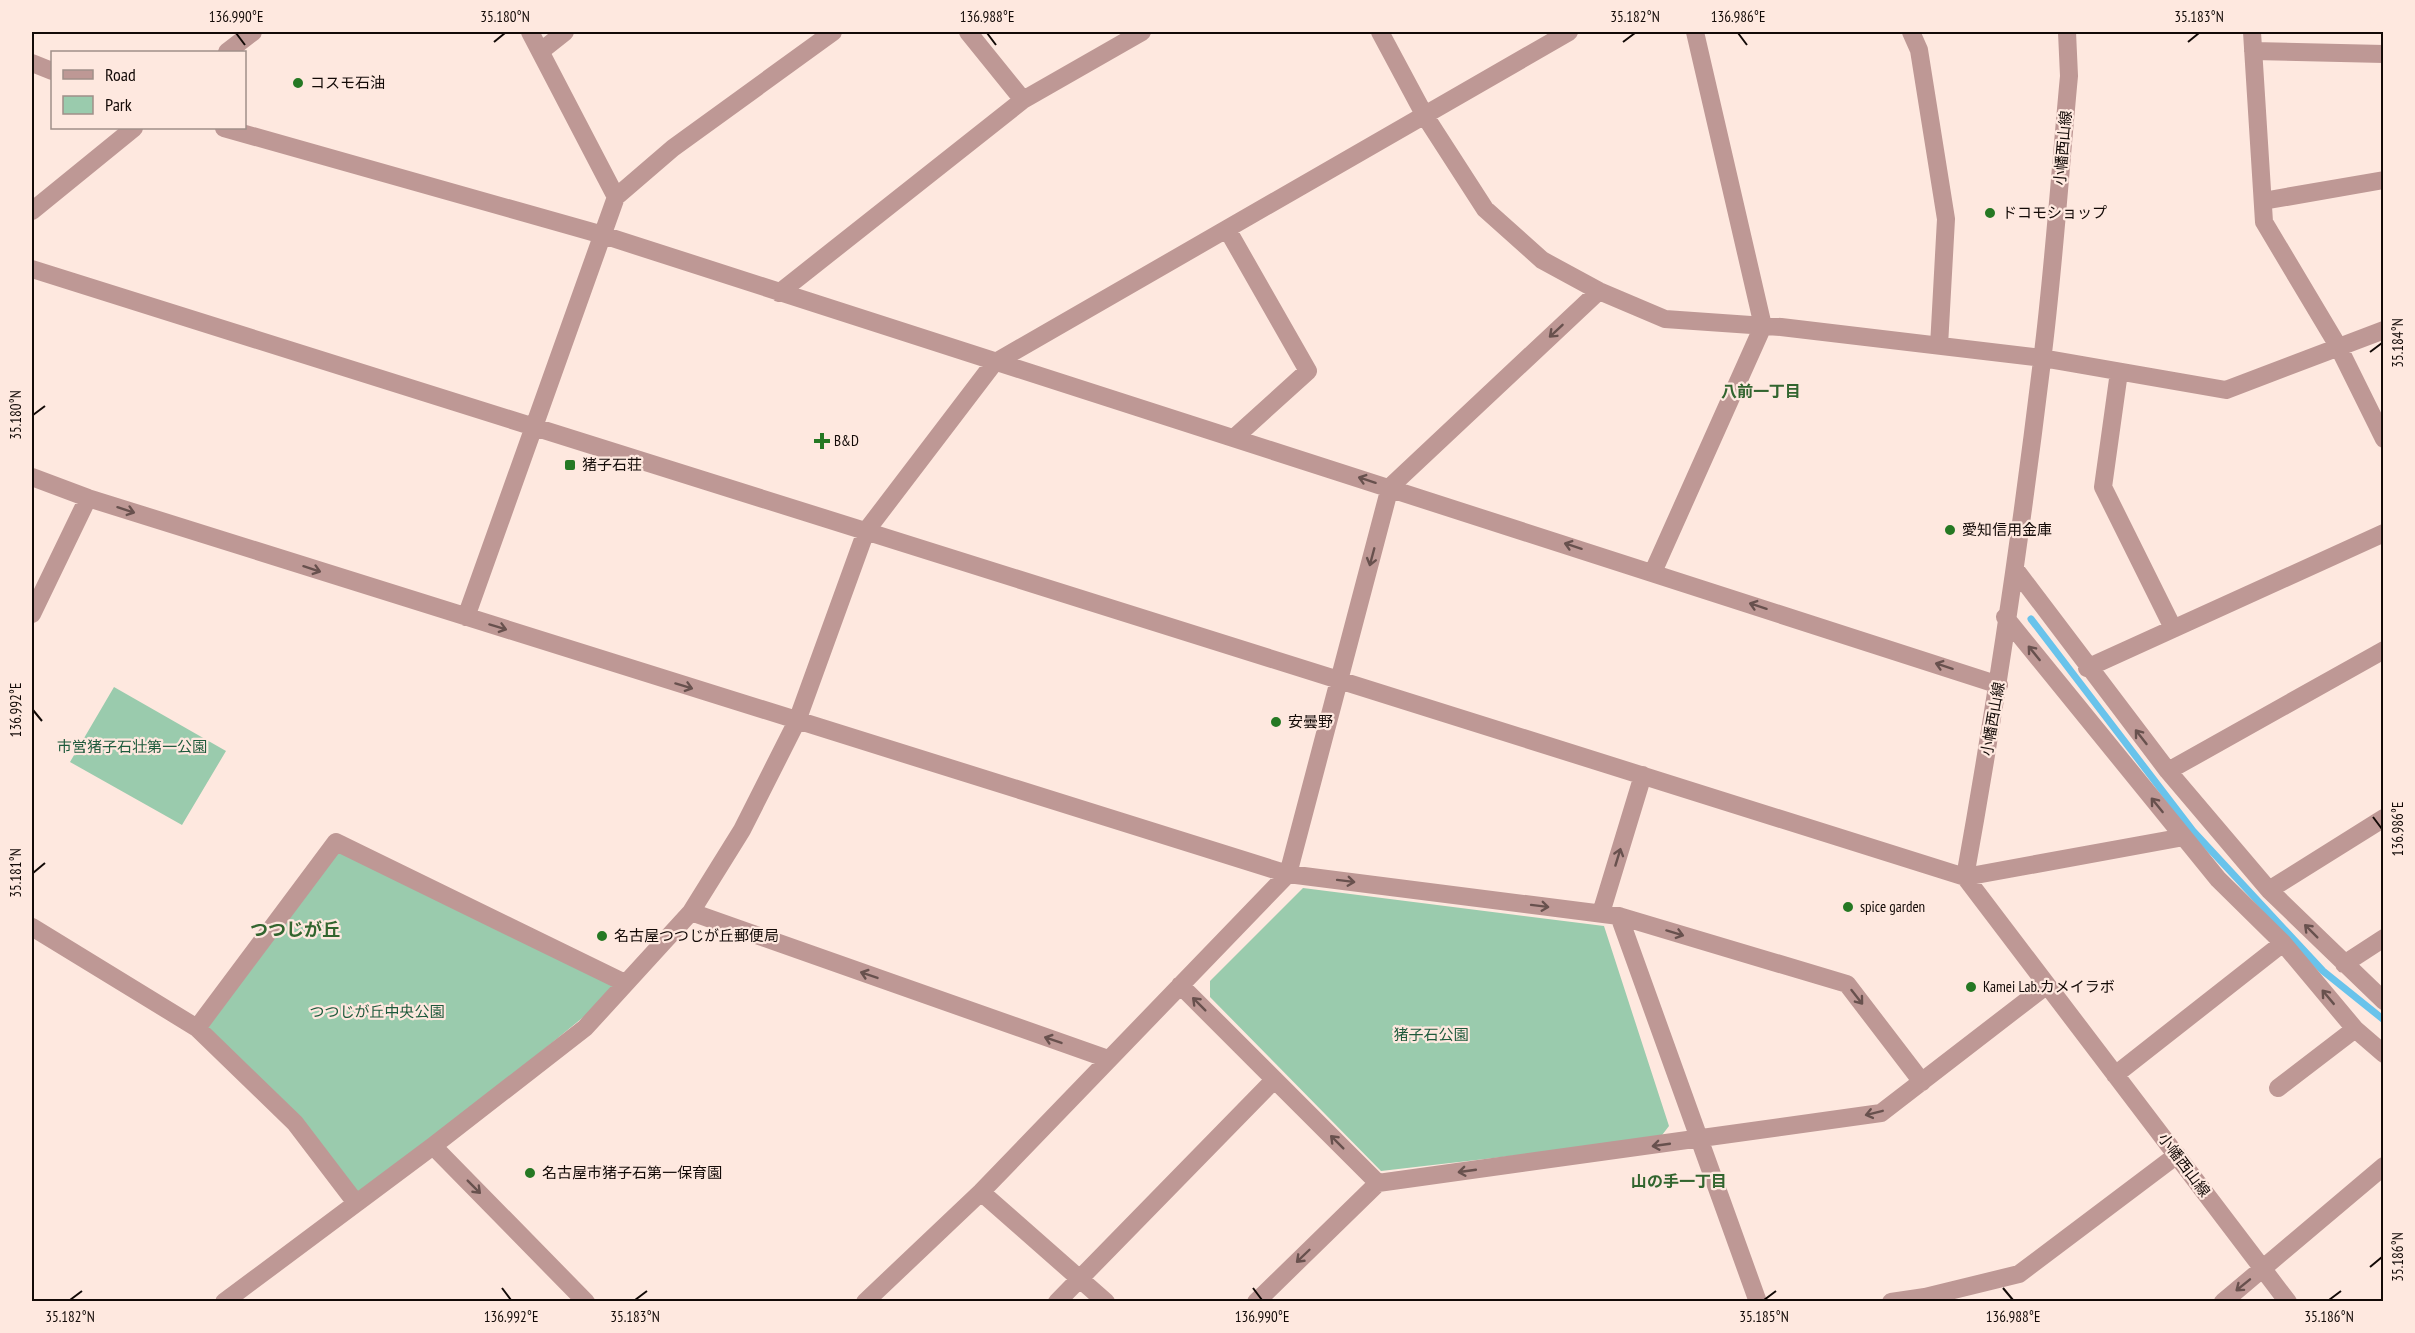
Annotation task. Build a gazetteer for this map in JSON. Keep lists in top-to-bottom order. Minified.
{"streets":{"street":["小幡西山線"]},"districts":["八前一丁目","つつじが丘","山の手一丁目"],"parks":["市営猪子石壮第一公園","つつじが丘中央公園","猪子石公園"],"places":{"other":["コスモ石油","ドコモショップ","愛知信用金庫","安曇野","spice garden","名古屋つつじが丘郵便局","Kamei Lab.カメイラボ","名古屋市猪子石第一保育園"],"health":["B&D"],"transit":["猪子石荘"]},"legend":["Road","Park"],"coordinates":["136.990°E","35.180°N","136.988°E","35.182°N","136.986°E","35.183°N","35.184°N","136.992°E","35.181°N","35.186°N","35.185°N"]}
